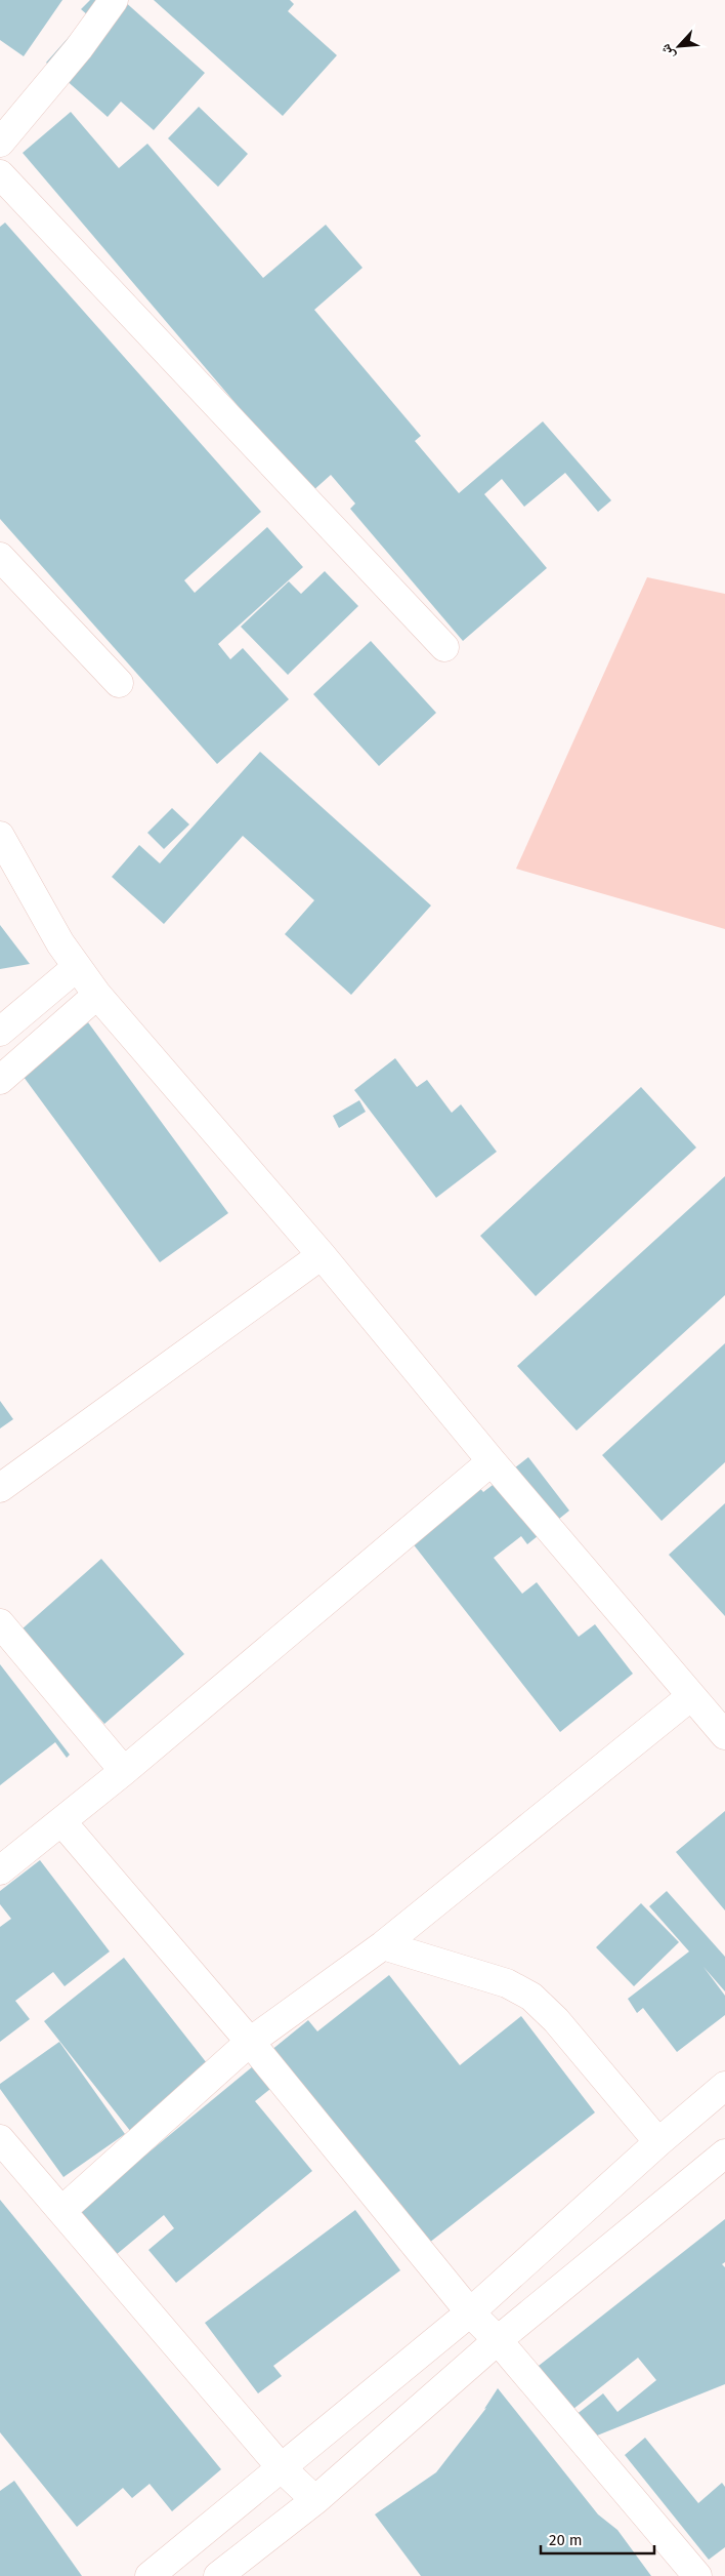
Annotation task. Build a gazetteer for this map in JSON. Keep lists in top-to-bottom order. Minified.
{"scale_bar":"20 m","north":"bottom left"}
